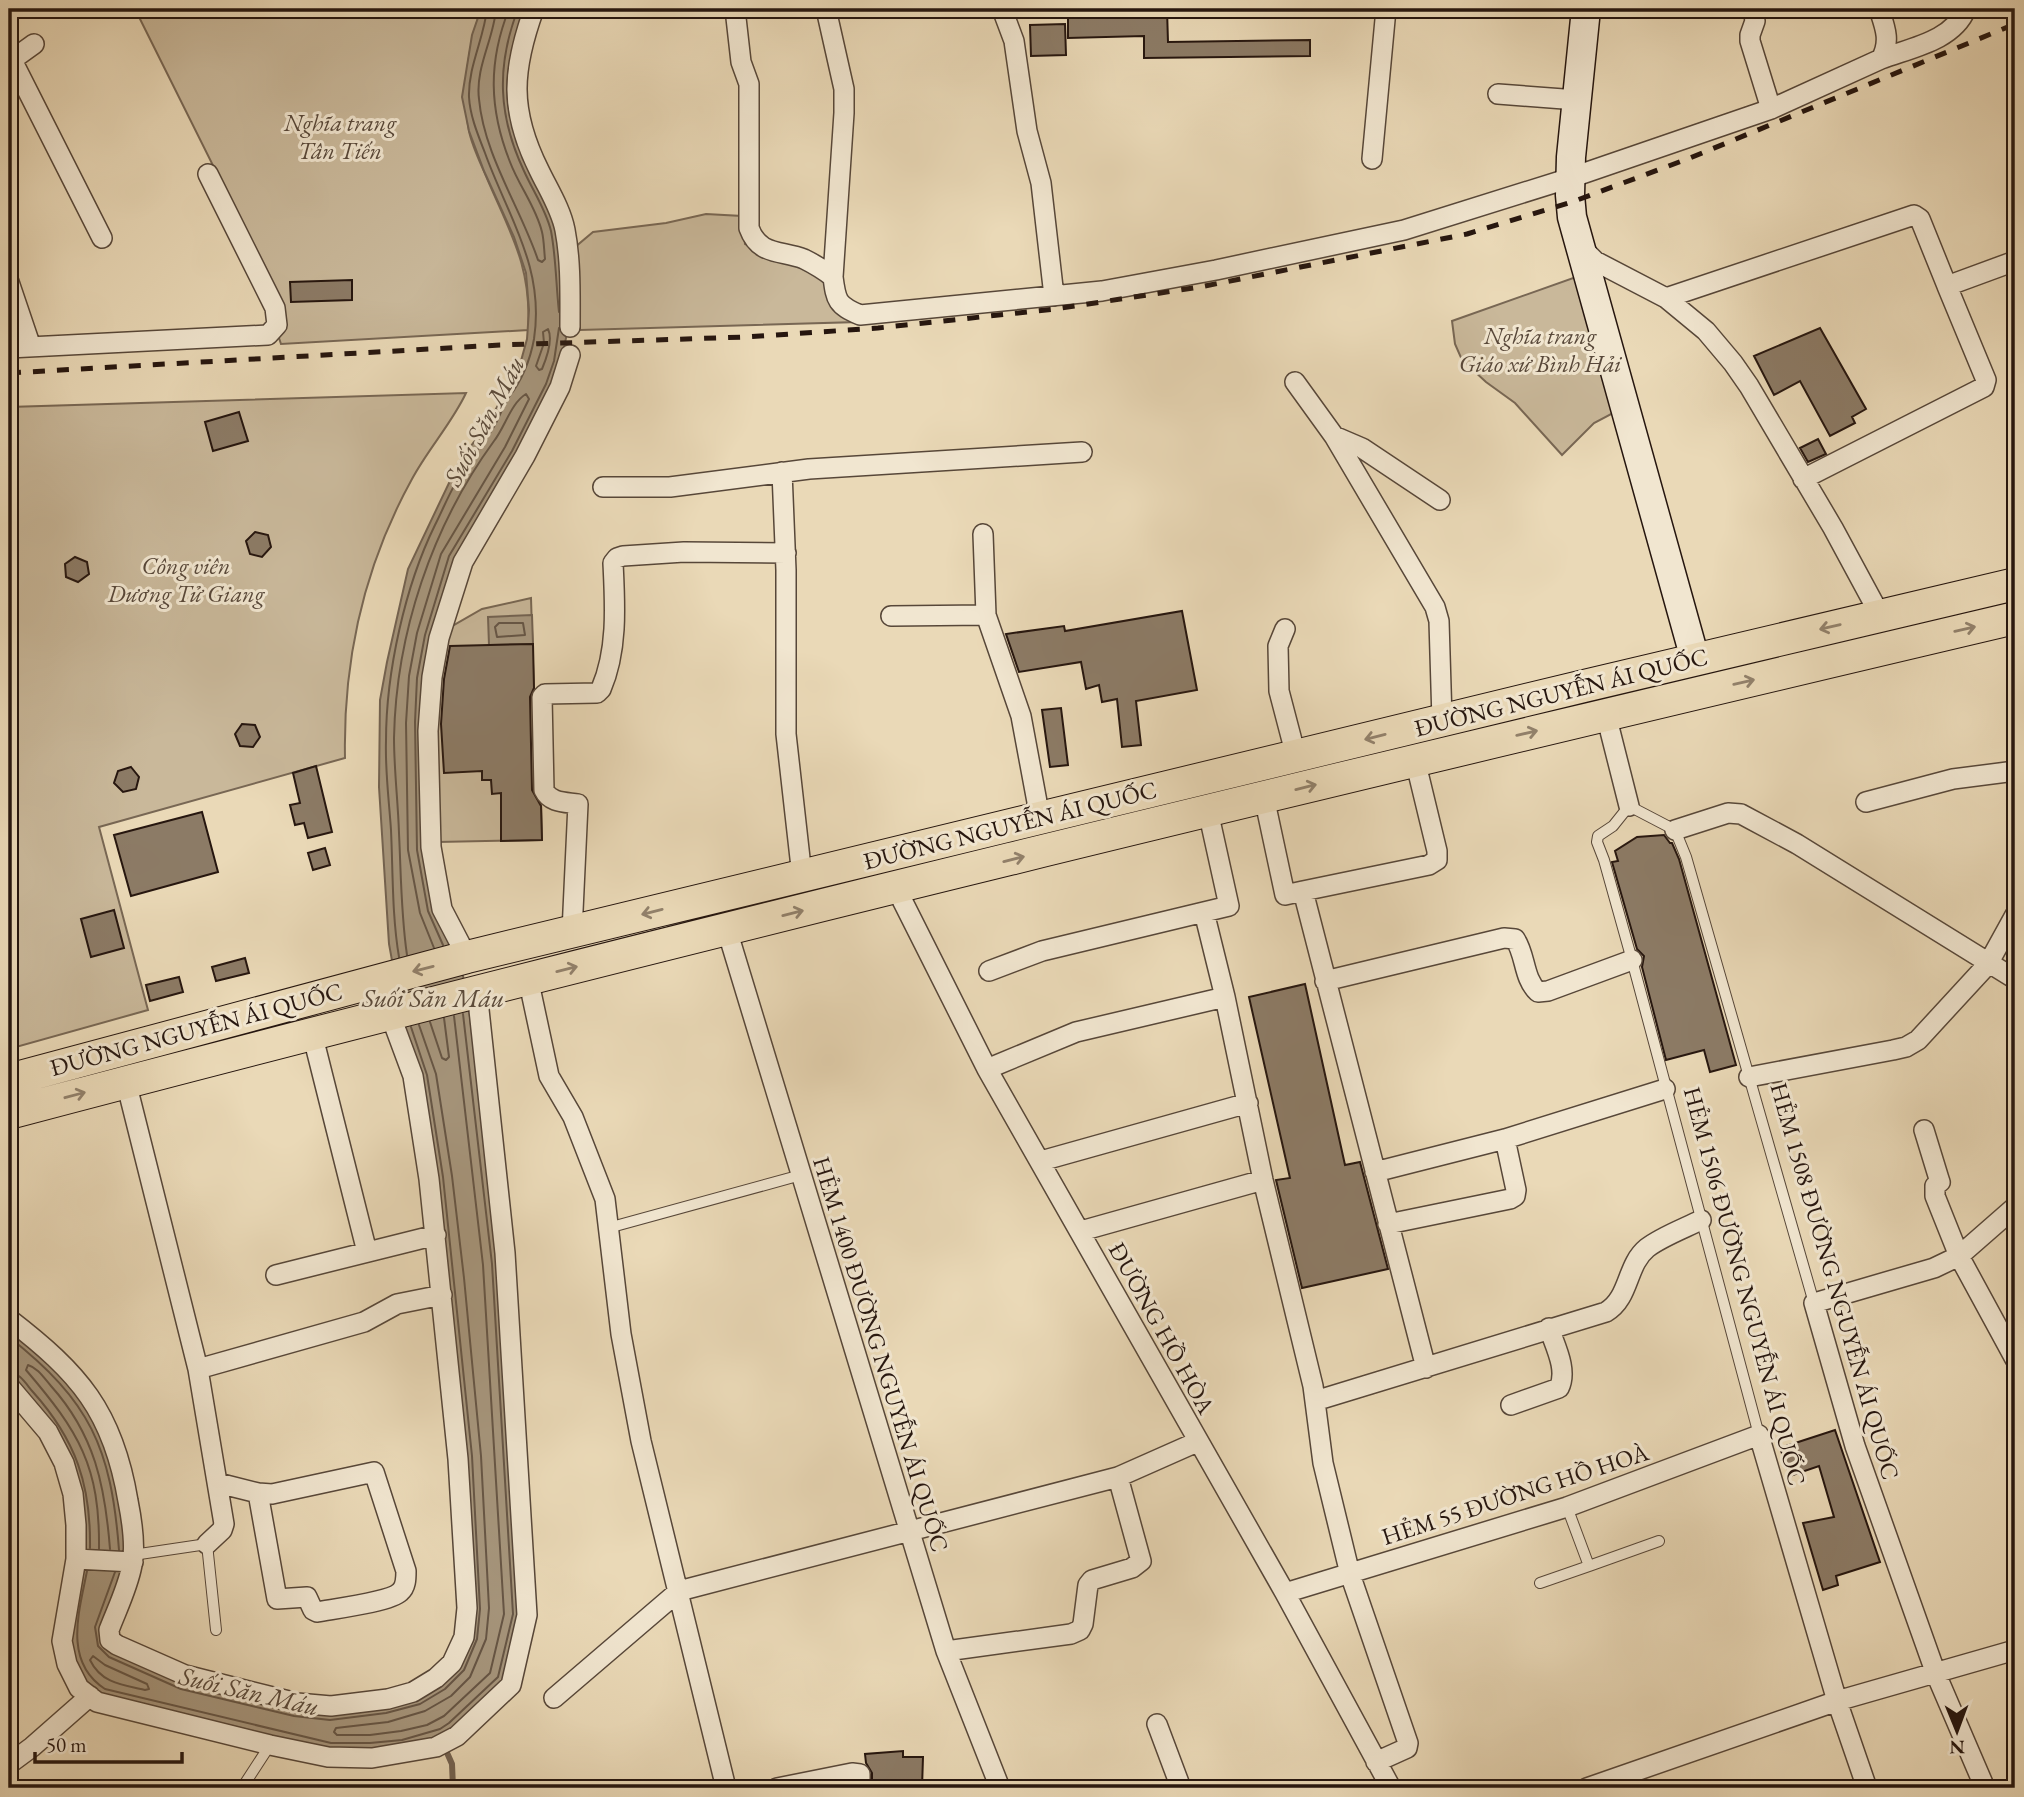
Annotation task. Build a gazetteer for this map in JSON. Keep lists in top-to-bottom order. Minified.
{"streets":{"main road":["ĐƯỜNG NGUYỄN ÁI QUỐC"],"street":["HẺM 1508 ĐƯỜNG NGUYỄN ÁI QUỐC","HẺM 1506 ĐƯỜNG NGUYỄN ÁI QUỐC","ĐƯỜNG HỒ HÒA","HẺM 1400 ĐƯỜNG NGUYỄN ÁI QUỐC","HẺM 55 ĐƯỜNG HỒ HOÀ"]},"crossings":[["ĐƯỜNG NGUYỄN ÁI QUỐC","ĐƯỜNG HỒ HÒA"],["ĐƯỜNG NGUYỄN ÁI QUỐC","HẺM 1400 ĐƯỜNG NGUYỄN ÁI QUỐC"],["HẺM 1506 ĐƯỜNG NGUYỄN ÁI QUỐC","HẺM 55 ĐƯỜNG HỒ HOÀ"],["ĐƯỜNG HỒ HÒA","HẺM 55 ĐƯỜNG HỒ HOÀ"]],"water":["Suối Săn Máu"],"parks":["Nghĩa trang Tân Tiến","Nghĩa trang Giáo xứ Bình Hải","Công viên Dương Tử Giang"],"scale_bar":"50 m","north":"bottom"}
